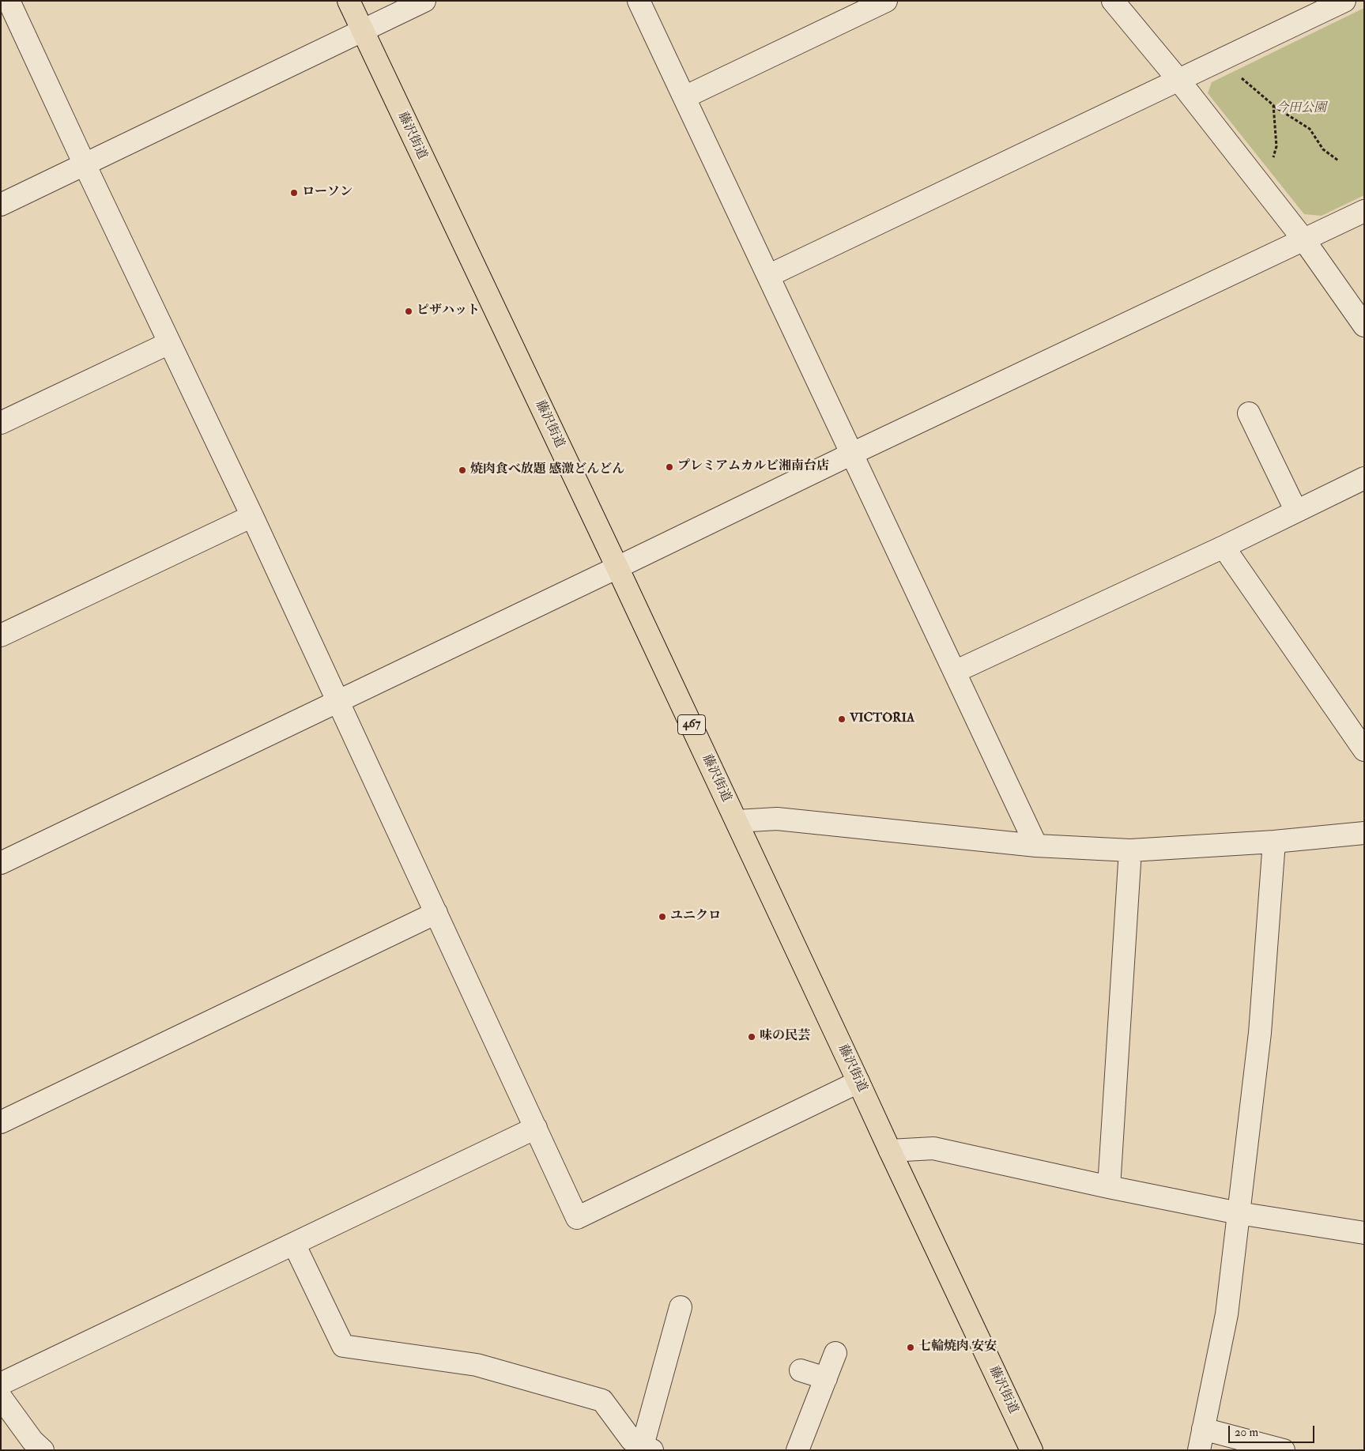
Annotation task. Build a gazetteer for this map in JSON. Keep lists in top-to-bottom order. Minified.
{"streets":{"highway":["藤沢街道","467"]},"parks":["今田公園"],"places":["ローソン","ピザハット","プレミアムカルビ湘南台店","焼肉食べ放題 感激どんどん","VICTORIA","ユニクロ","味の民芸","七輪焼肉 安安"],"scale_bar":"20 m"}
